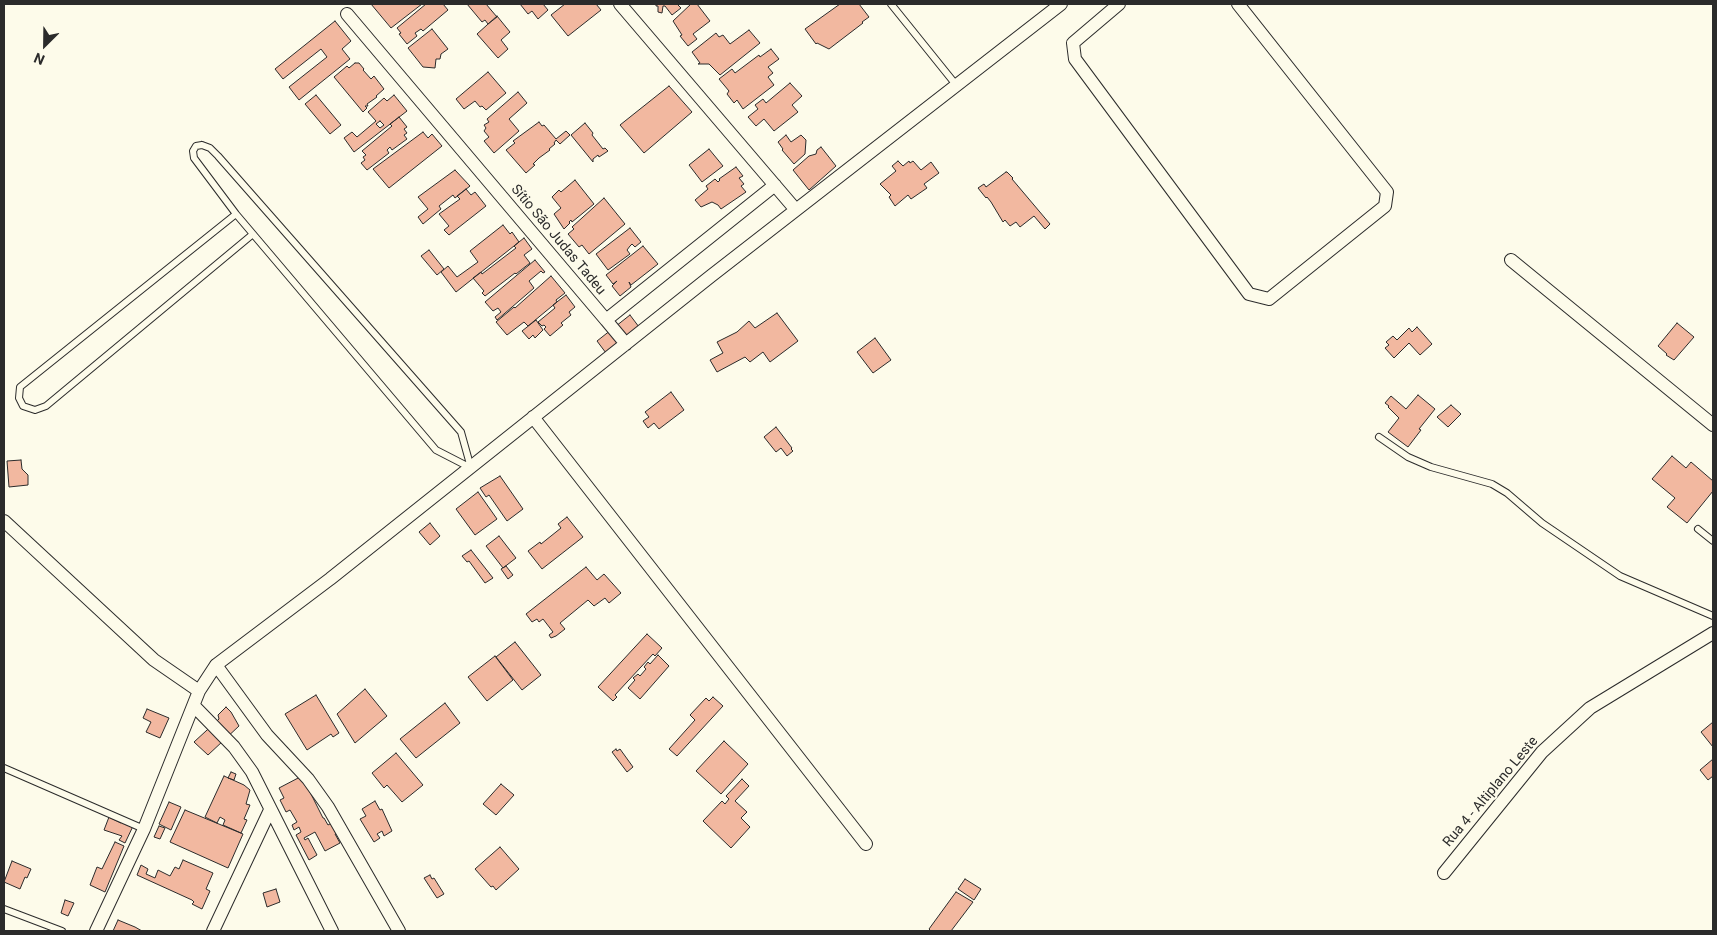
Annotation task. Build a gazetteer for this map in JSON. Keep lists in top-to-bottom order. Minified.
{"streets":{"street":["Sítio São Judas Tadeu","Rua 4 - Altiplano Leste"]},"north":"bottom left"}
